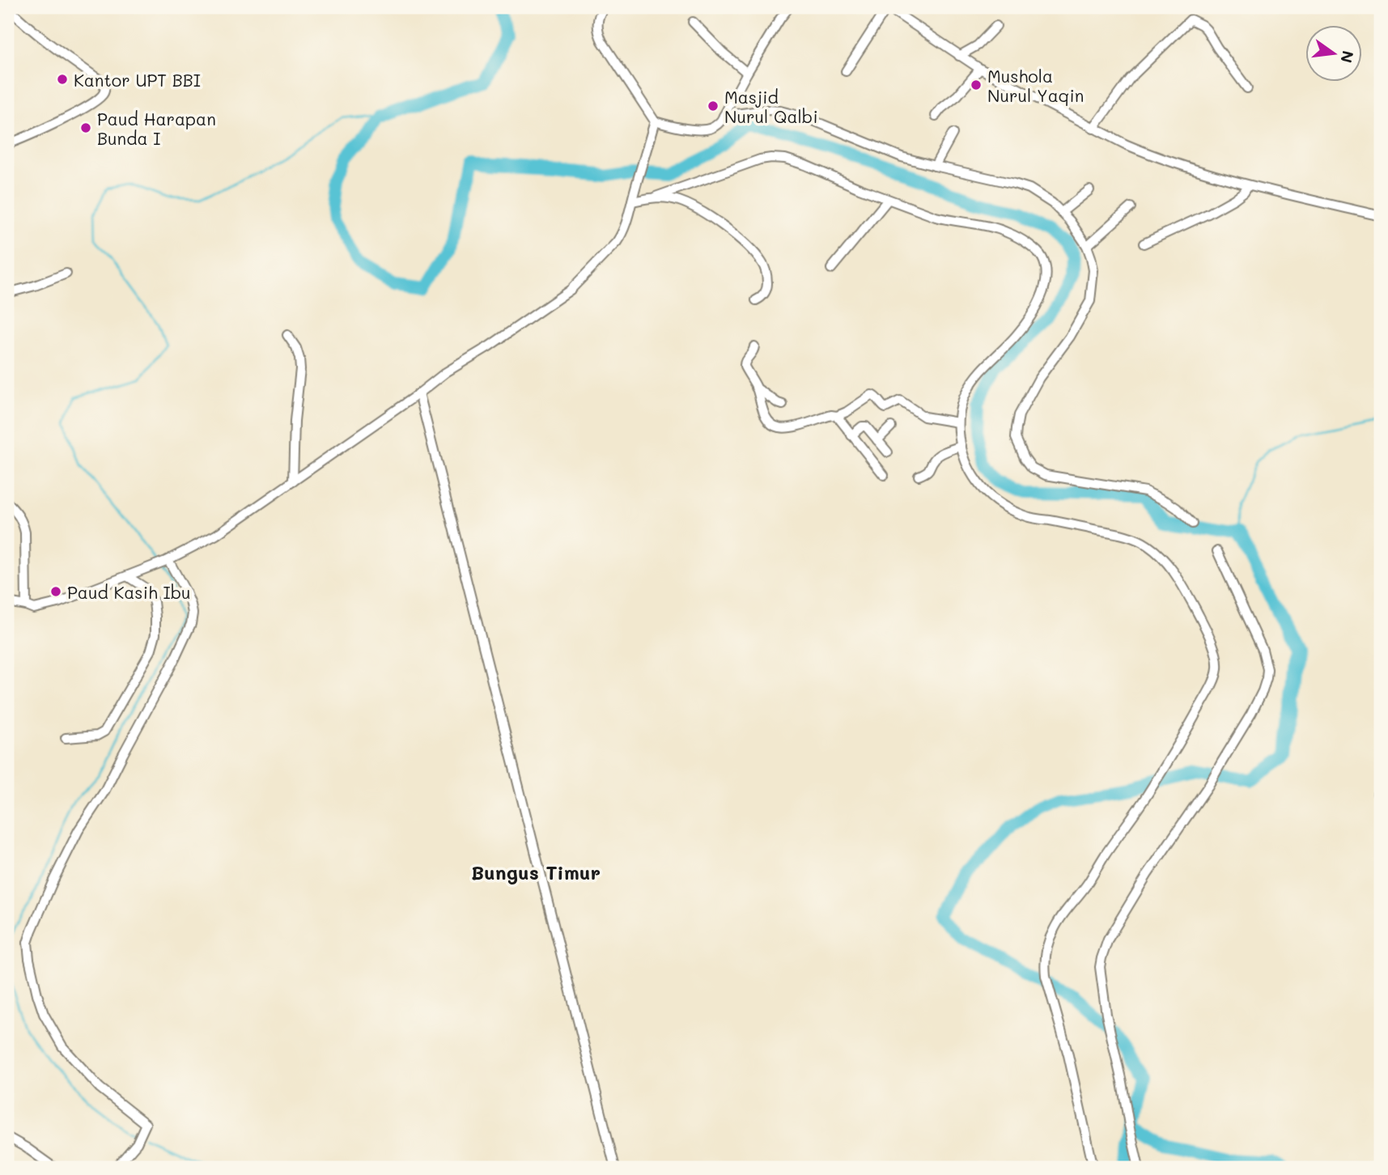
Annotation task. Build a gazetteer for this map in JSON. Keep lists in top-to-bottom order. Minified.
{"districts":["Bungus Timur"],"places":["Kantor UPT BBI","Mushola Nurul Yaqin","Masjid Nurul Qalbi","Paud Harapan Bunda I","Paud Kasih Ibu"],"north":"right"}
